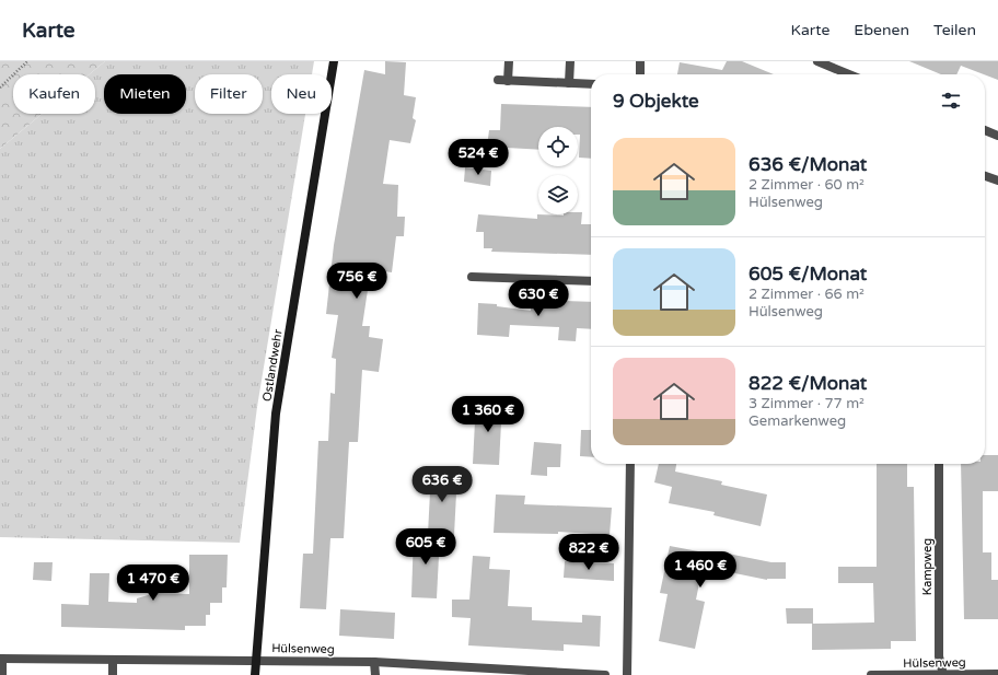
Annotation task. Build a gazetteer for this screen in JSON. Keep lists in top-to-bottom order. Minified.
{"streets":{"street":["Ostlandwehr","Kampweg","Hülsenweg"]},"crossings":[["Ostlandwehr","Hülsenweg"],["Kampweg","Hülsenweg"]],"page":{"header":"Karte","nav":["Karte","Ebenen","Teilen"],"chip":["Kaufen","Mieten","Filter","Neu"],"heading":"9 Objekte","list":[{"name":"636 €/Monat","note":"2 Zimmer · 60 m² · Hülsenweg"},{"name":"605 €/Monat","note":"2 Zimmer · 66 m² · Hülsenweg"},{"name":"822 €/Monat","note":"3 Zimmer · 77 m² · Gemarkenweg"}],"price":["524 €","756 €","630 €","1 360 €","636 €","605 €","822 €","1 460 €","1 470 €"]}}
